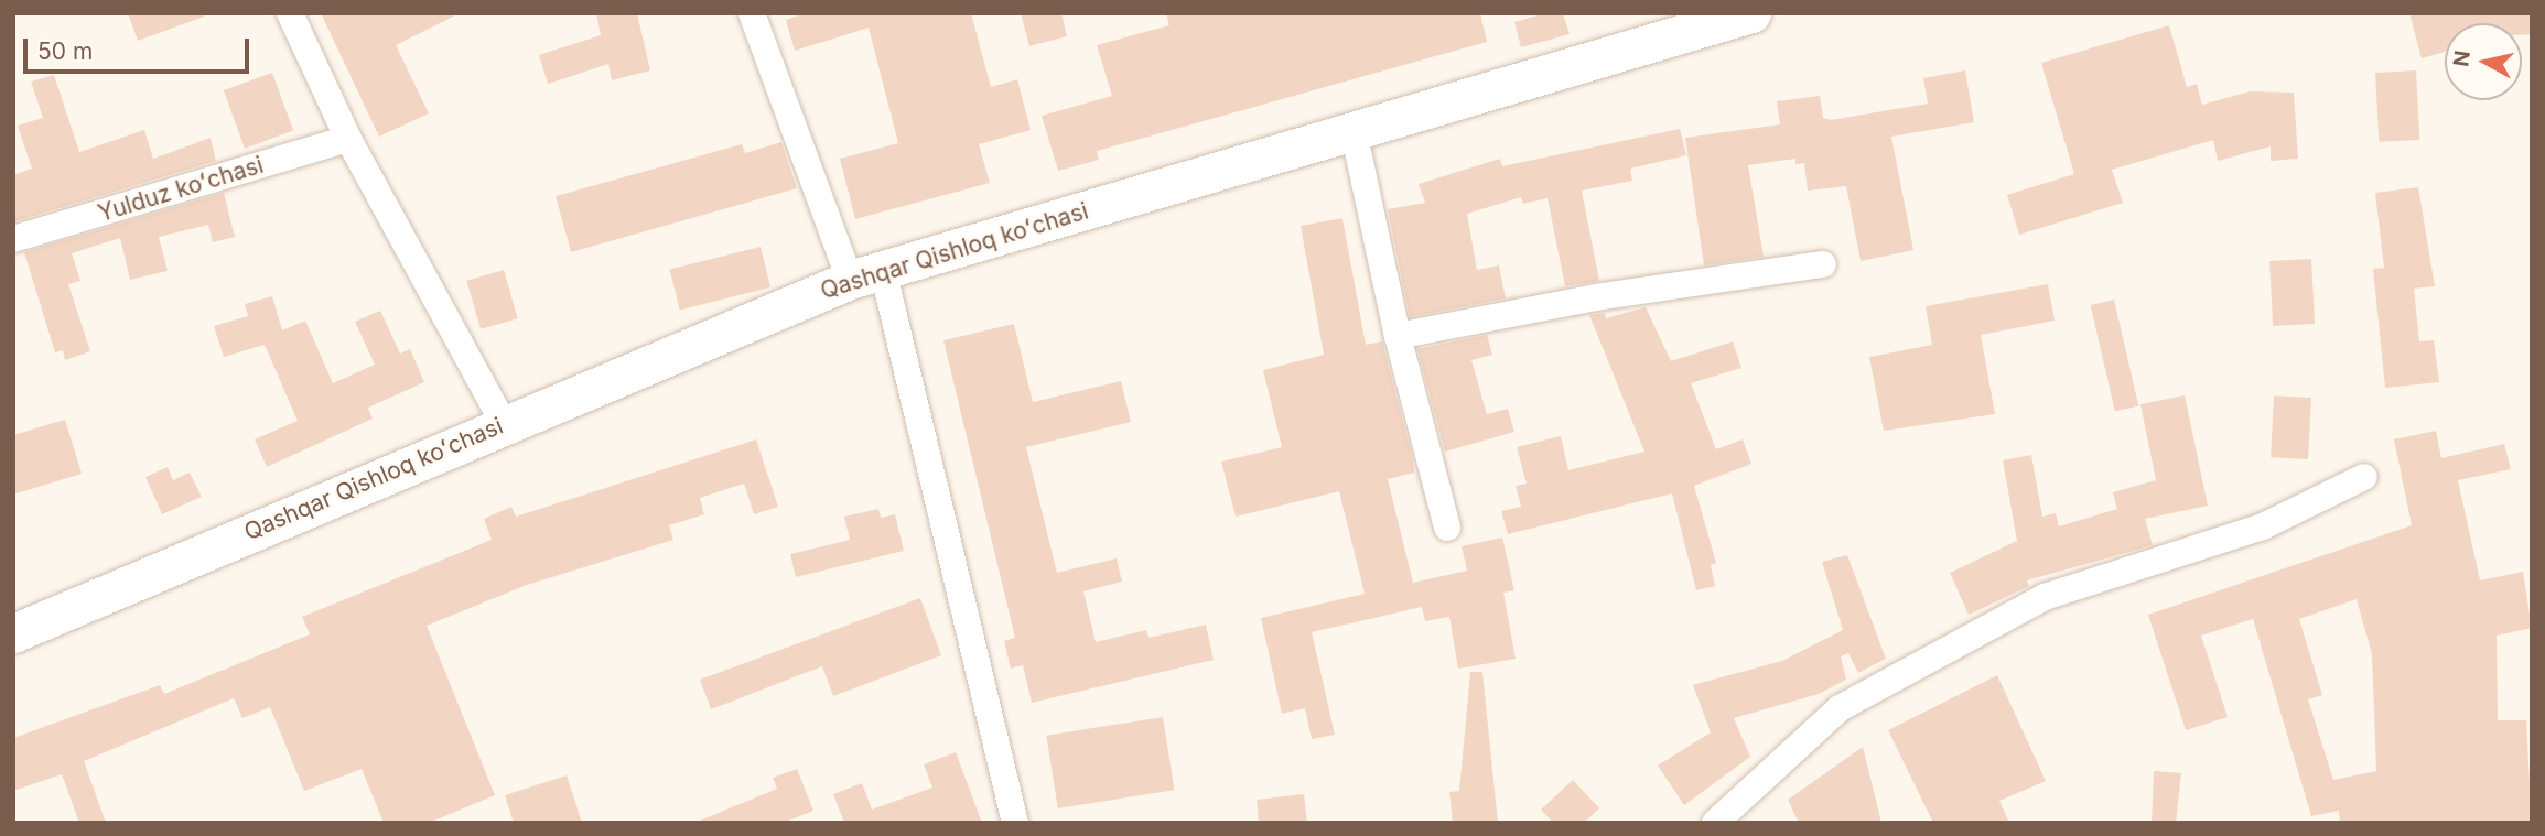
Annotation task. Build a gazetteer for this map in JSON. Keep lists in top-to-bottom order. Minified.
{"streets":{"main road":["Qashqar Qishloq koʻchasi"],"street":["Yulduz koʻchasi"]},"scale_bar":"50 m","north":"left"}
